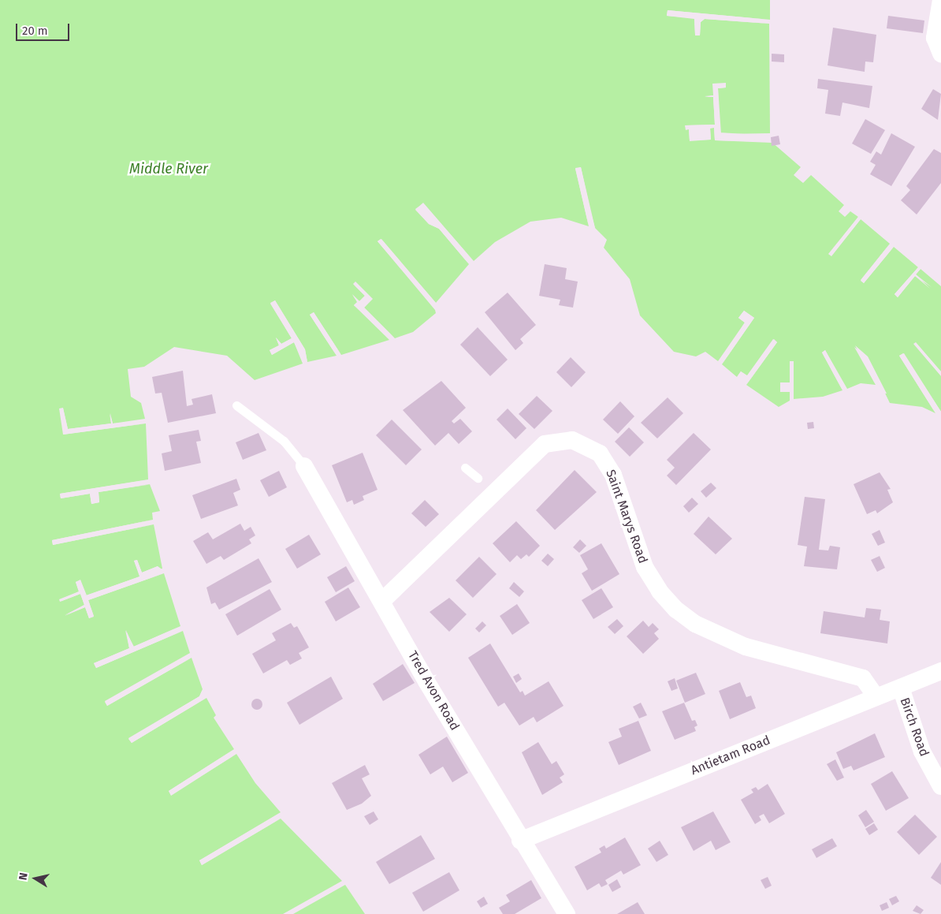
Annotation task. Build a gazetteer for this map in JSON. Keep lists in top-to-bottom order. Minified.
{"streets":{"street":["Saint Marys Road","Tred Avon Road","Birch Road","Antietam Road"]},"crossings":[["Saint Marys Road","Tred Avon Road"],["Saint Marys Road","Antietam Road"],["Tred Avon Road","Antietam Road"],["Birch Road","Antietam Road"]],"water":["Middle River"],"scale_bar":"20 m","north":"left"}
